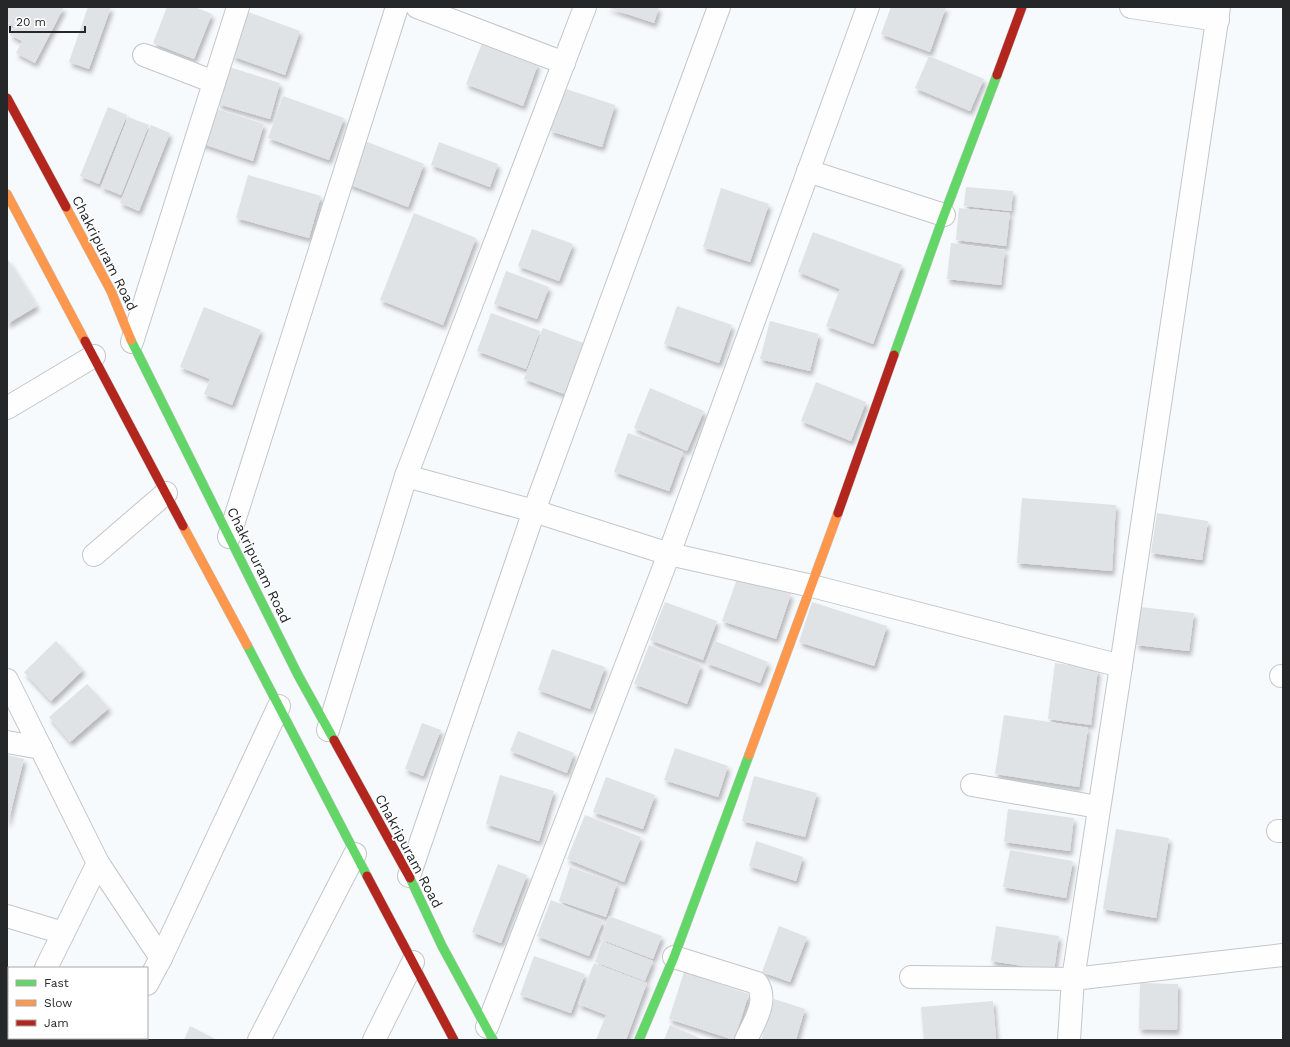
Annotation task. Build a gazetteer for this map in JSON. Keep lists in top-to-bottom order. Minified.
{"streets":{"main road":["Chakripuram Road"]},"legend":["Fast","Slow","Jam"],"scale_bar":"20 m"}
